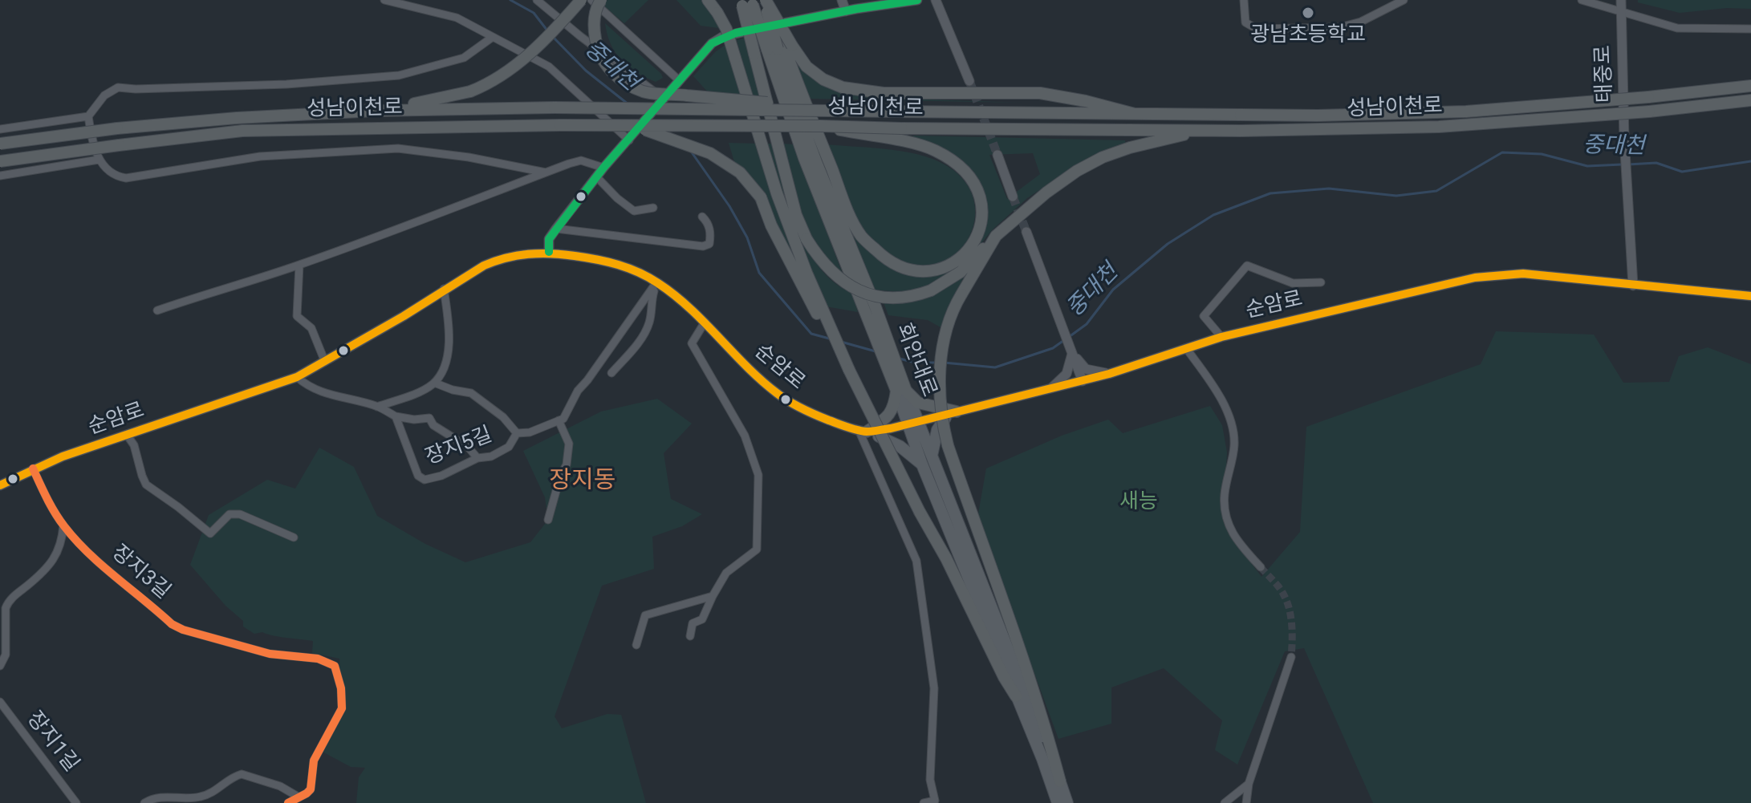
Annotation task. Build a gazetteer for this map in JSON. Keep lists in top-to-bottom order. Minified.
{"streets":{"highway":["성남이천로"],"main road":["회안대로"],"street":["태중로","순암로","장지5길","장지3길","장지1길"]},"crossings":[["태중로","순암로"],["순암로","회안대로"],["순암로","장지3길"]],"districts":["장지동"],"water":["중대천"],"parks":["새능"],"places":["광남초등학교"]}
